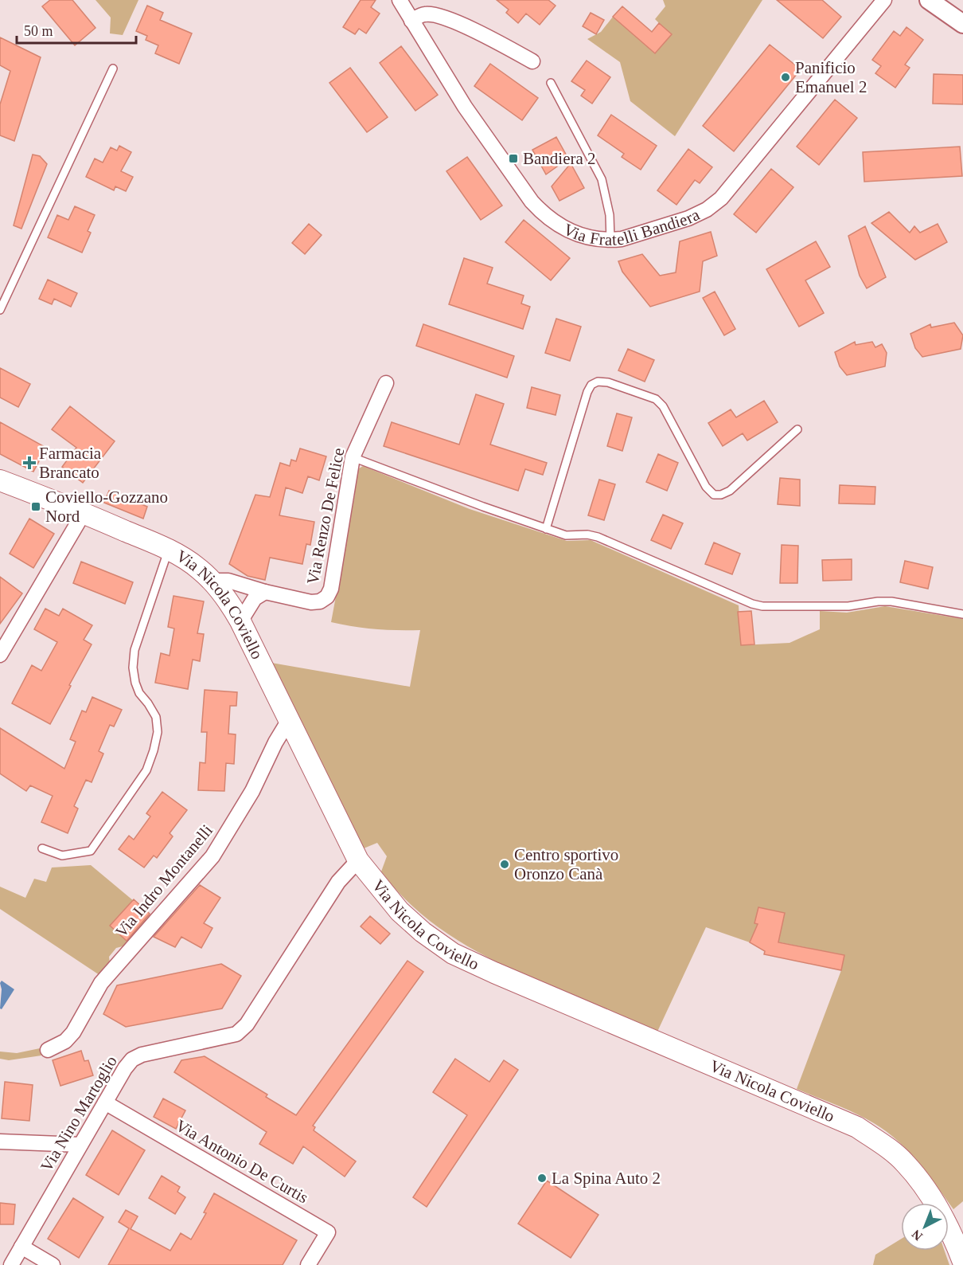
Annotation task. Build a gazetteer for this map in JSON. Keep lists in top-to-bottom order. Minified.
{"streets":{"main road":["Via Nicola Coviello"],"street":["Via Fratelli Bandiera","Via Renzo De Felice","Via Indro Montanelli","Via Nino Martoglio","Via Antonio De Curtis"]},"crossings":[["Via Nicola Coviello","Via Indro Montanelli"],["Via Nicola Coviello","Via Nino Martoglio"],["Via Nino Martoglio","Via Antonio De Curtis"]],"places":{"other":["Panificio Emanuel 2","Centro sportivo Oronzo Canà","La Spina Auto 2"],"transit":["Bandiera 2","Coviello-Gozzano Nord"],"health":["Farmacia Brancato"]},"scale_bar":"50 m","north":"bottom left"}
